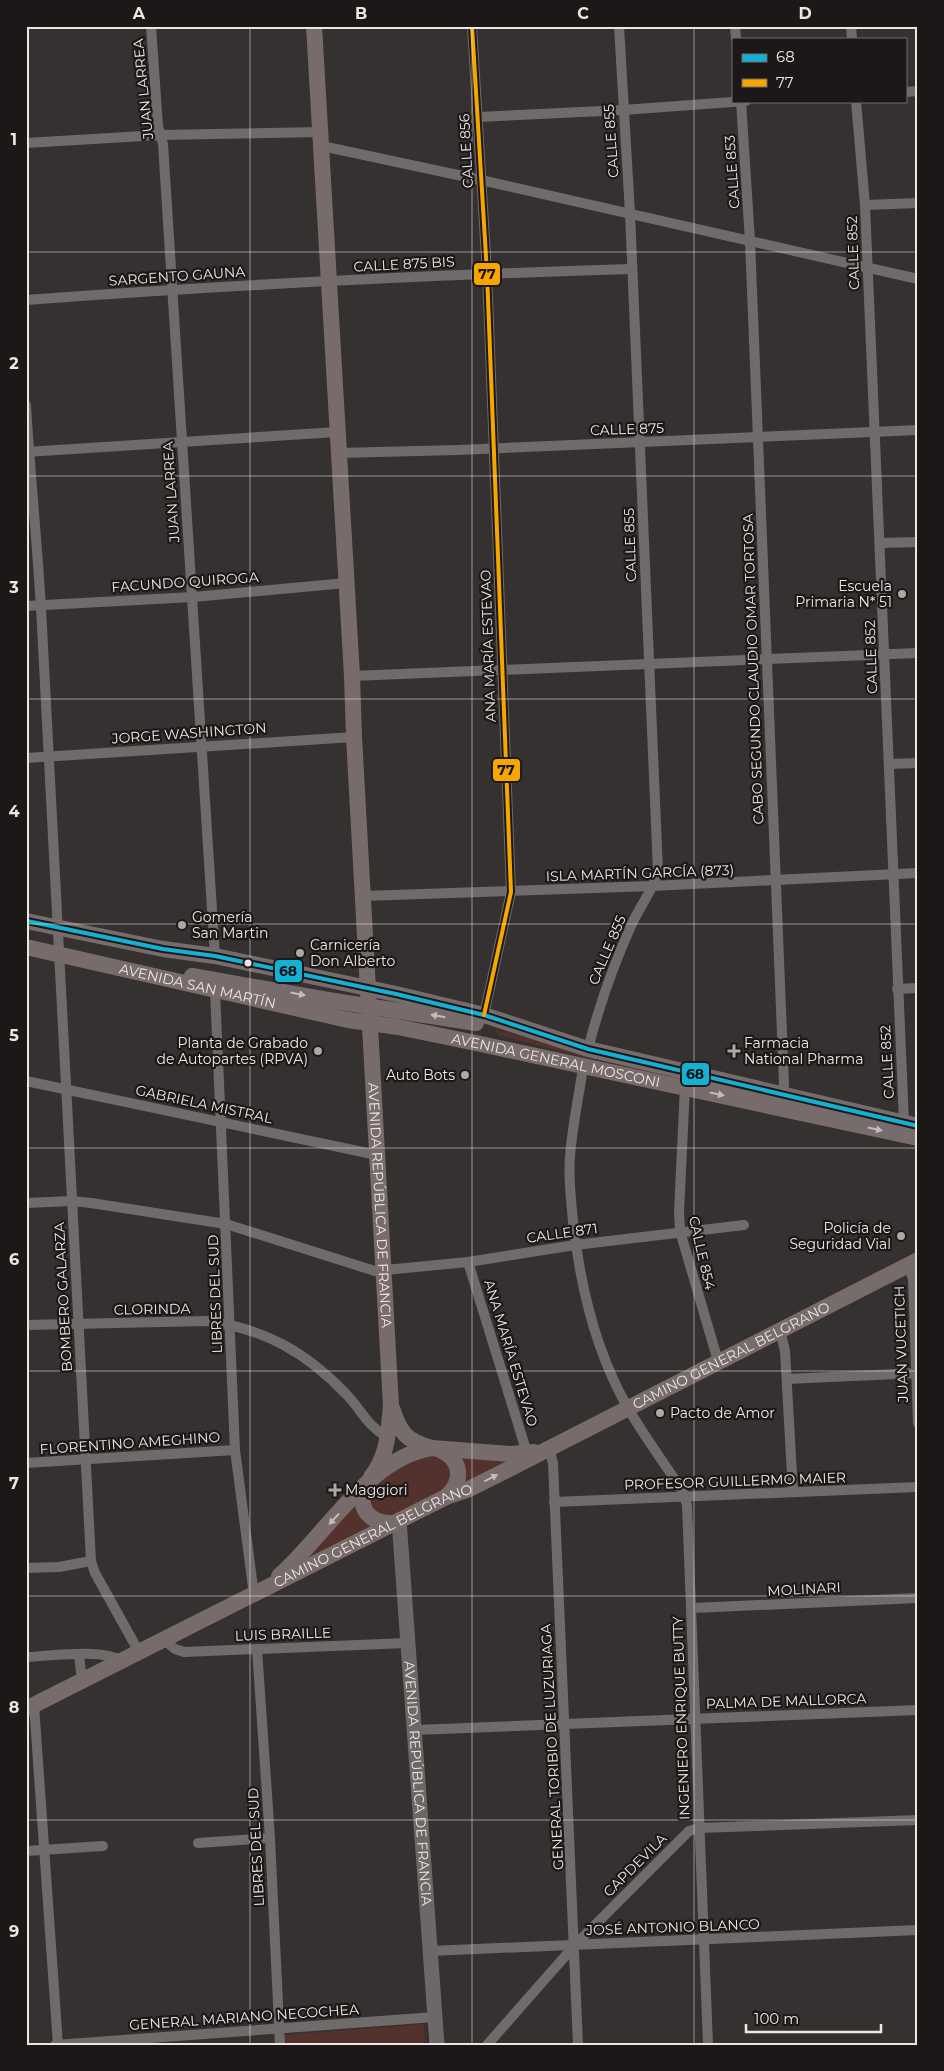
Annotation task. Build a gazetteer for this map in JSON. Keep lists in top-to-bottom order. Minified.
{"streets":{"main road":["AVENIDA SAN MARTÍN","AVENIDA GENERAL MOSCONI","AVENIDA REPÚBLICA DE FRANCIA","CAMINO GENERAL BELGRANO"],"street":["JUAN LARREA","CALLE 855","CALLE 856","CALLE 853","CALLE 852","CALLE 875 BIS","SARGENTO GAUNA","CALLE 875","FACUNDO QUIROGA","ANA MARÍA ESTEVAO","CABO SEGUNDO CLAUDIO OMAR TORTOSA","JORGE WASHINGTON","ISLA MARTÍN GARCÍA (873)","GABRIELA MISTRAL","CALLE 871","CALLE 854","LIBRES DEL SUD","BOMBERO GALARZA","CLORINDA","JUAN VUCETICH","FLORENTINO AMEGHINO","PROFESOR GUILLERMO MAIER","MOLINARI","LUIS BRAILLE","PALMA DE MALLORCA","INGENIERO ENRIQUE BUTTY","GENERAL TORIBIO DE LUZURIAGA","CAPDEVILA","JOSÉ ANTONIO BLANCO","GENERAL MARIANO NECOCHEA"]},"crossings":[["JUAN LARREA","SARGENTO GAUNA"],["JUAN LARREA","FACUNDO QUIROGA"],["JUAN LARREA","JORGE WASHINGTON"],["JUAN LARREA","AVENIDA SAN MARTÍN"],["CALLE 855","CALLE 875 BIS"],["CALLE 855","CALLE 875"],["CALLE 855","ISLA MARTÍN GARCÍA (873)"],["CALLE 855","AVENIDA GENERAL MOSCONI"],["CALLE 856","CALLE 875 BIS"],["CALLE 856","ANA MARÍA ESTEVAO"],["CALLE 853","CABO SEGUNDO CLAUDIO OMAR TORTOSA"],["CALLE 852","CALLE 875"],["CALLE 852","ISLA MARTÍN GARCÍA (873)"],["CALLE 852","AVENIDA GENERAL MOSCONI"],["CALLE 875 BIS","SARGENTO GAUNA"],["CALLE 875 BIS","ANA MARÍA ESTEVAO"],["CALLE 875 BIS","AVENIDA REPÚBLICA DE FRANCIA"],["SARGENTO GAUNA","AVENIDA REPÚBLICA DE FRANCIA"],["CALLE 875","ANA MARÍA ESTEVAO"],["CALLE 875","CABO SEGUNDO CLAUDIO OMAR TORTOSA"],["CALLE 875","AVENIDA REPÚBLICA DE FRANCIA"],["FACUNDO QUIROGA","AVENIDA REPÚBLICA DE FRANCIA"],["FACUNDO QUIROGA","BOMBERO GALARZA"],["ANA MARÍA ESTEVAO","ISLA MARTÍN GARCÍA (873)"],["ANA MARÍA ESTEVAO","AVENIDA GENERAL MOSCONI"],["ANA MARÍA ESTEVAO","CALLE 871"],["ANA MARÍA ESTEVAO","CAMINO GENERAL BELGRANO"],["ANA MARÍA ESTEVAO","GENERAL TORIBIO DE LUZURIAGA"],["CABO SEGUNDO CLAUDIO OMAR TORTOSA","ISLA MARTÍN GARCÍA (873)"],["CABO SEGUNDO CLAUDIO OMAR TORTOSA","AVENIDA GENERAL MOSCONI"],["JORGE WASHINGTON","AVENIDA REPÚBLICA DE FRANCIA"],["JORGE WASHINGTON","BOMBERO GALARZA"],["ISLA MARTÍN GARCÍA (873)","AVENIDA REPÚBLICA DE FRANCIA"],["AVENIDA SAN MARTÍN","AVENIDA GENERAL MOSCONI"],["AVENIDA SAN MARTÍN","AVENIDA REPÚBLICA DE FRANCIA"],["AVENIDA SAN MARTÍN","LIBRES DEL SUD"],["AVENIDA SAN MARTÍN","BOMBERO GALARZA"],["AVENIDA GENERAL MOSCONI","AVENIDA REPÚBLICA DE FRANCIA"],["AVENIDA GENERAL MOSCONI","CALLE 854"],["AVENIDA GENERAL MOSCONI","INGENIERO ENRIQUE BUTTY"],["GABRIELA MISTRAL","AVENIDA REPÚBLICA DE FRANCIA"],["GABRIELA MISTRAL","LIBRES DEL SUD"],["GABRIELA MISTRAL","BOMBERO GALARZA"],["AVENIDA REPÚBLICA DE FRANCIA","CALLE 871"],["AVENIDA REPÚBLICA DE FRANCIA","CLORINDA"],["AVENIDA REPÚBLICA DE FRANCIA","CAMINO GENERAL BELGRANO"],["AVENIDA REPÚBLICA DE FRANCIA","LUIS BRAILLE"],["AVENIDA REPÚBLICA DE FRANCIA","PALMA DE MALLORCA"],["AVENIDA REPÚBLICA DE FRANCIA","JOSÉ ANTONIO BLANCO"],["AVENIDA REPÚBLICA DE FRANCIA","GENERAL MARIANO NECOCHEA"],["CALLE 871","CALLE 854"],["CALLE 871","LIBRES DEL SUD"],["CALLE 871","BOMBERO GALARZA"],["CALLE 871","INGENIERO ENRIQUE BUTTY"],["CALLE 854","CAMINO GENERAL BELGRANO"],["LIBRES DEL SUD","CLORINDA"],["LIBRES DEL SUD","CAMINO GENERAL BELGRANO"],["LIBRES DEL SUD","FLORENTINO AMEGHINO"],["LIBRES DEL SUD","LUIS BRAILLE"],["LIBRES DEL SUD","GENERAL MARIANO NECOCHEA"],["BOMBERO GALARZA","CLORINDA"],["BOMBERO GALARZA","CAMINO GENERAL BELGRANO"],["BOMBERO GALARZA","FLORENTINO AMEGHINO"],["JUAN VUCETICH","CAMINO GENERAL BELGRANO"],["CAMINO GENERAL BELGRANO","LUIS BRAILLE"],["CAMINO GENERAL BELGRANO","INGENIERO ENRIQUE BUTTY"],["CAMINO GENERAL BELGRANO","GENERAL TORIBIO DE LUZURIAGA"],["PROFESOR GUILLERMO MAIER","INGENIERO ENRIQUE BUTTY"],["PROFESOR GUILLERMO MAIER","GENERAL TORIBIO DE LUZURIAGA"],["MOLINARI","INGENIERO ENRIQUE BUTTY"],["PALMA DE MALLORCA","INGENIERO ENRIQUE BUTTY"],["PALMA DE MALLORCA","GENERAL TORIBIO DE LUZURIAGA"],["INGENIERO ENRIQUE BUTTY","CAPDEVILA"],["INGENIERO ENRIQUE BUTTY","JOSÉ ANTONIO BLANCO"],["GENERAL TORIBIO DE LUZURIAGA","CAPDEVILA"],["GENERAL TORIBIO DE LUZURIAGA","JOSÉ ANTONIO BLANCO"],["CAPDEVILA","JOSÉ ANTONIO BLANCO"]],"places":{"other":["Escuela Primaria N* 51","Gomería San Martin","Carnicería Don Alberto","Planta de Grabado de Autopartes (RPVA)","Auto Bots","Policía de Seguridad Vial","Pacto de Amor"],"health":["Farmacia National Pharma","Maggiori"]},"lines":["transit line 77","transit line 68"],"legend":["68","77"],"scale_bar":"100 m","grid":{"columns":["A","B","C","D"],"rows":["1","2","3","4","5","6","7","8","9"]}}
